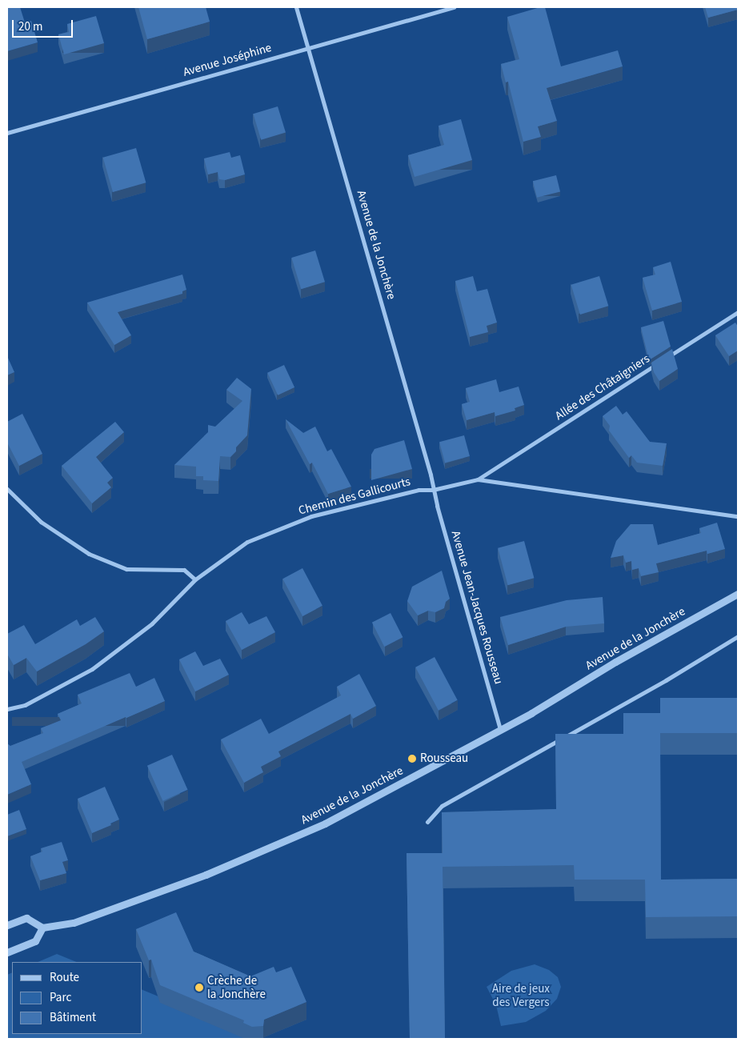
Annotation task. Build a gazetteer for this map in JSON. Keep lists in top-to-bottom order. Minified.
{"streets":{"street":["Avenue Joséphine","Avenue de la Jonchère","Allée des Châtaigniers","Chemin des Gallicourts","Avenue Jean-Jacques Rousseau"]},"crossings":[["Avenue Joséphine","Avenue de la Jonchère"],["Avenue de la Jonchère","Chemin des Gallicourts"],["Avenue de la Jonchère","Avenue Jean-Jacques Rousseau"],["Allée des Châtaigniers","Chemin des Gallicourts"],["Chemin des Gallicourts","Avenue Jean-Jacques Rousseau"]],"parks":["Aire de jeux des Vergers"],"places":["Rousseau","Crèche de la Jonchère"],"legend":["Route","Parc","Bâtiment"],"scale_bar":"20 m"}
